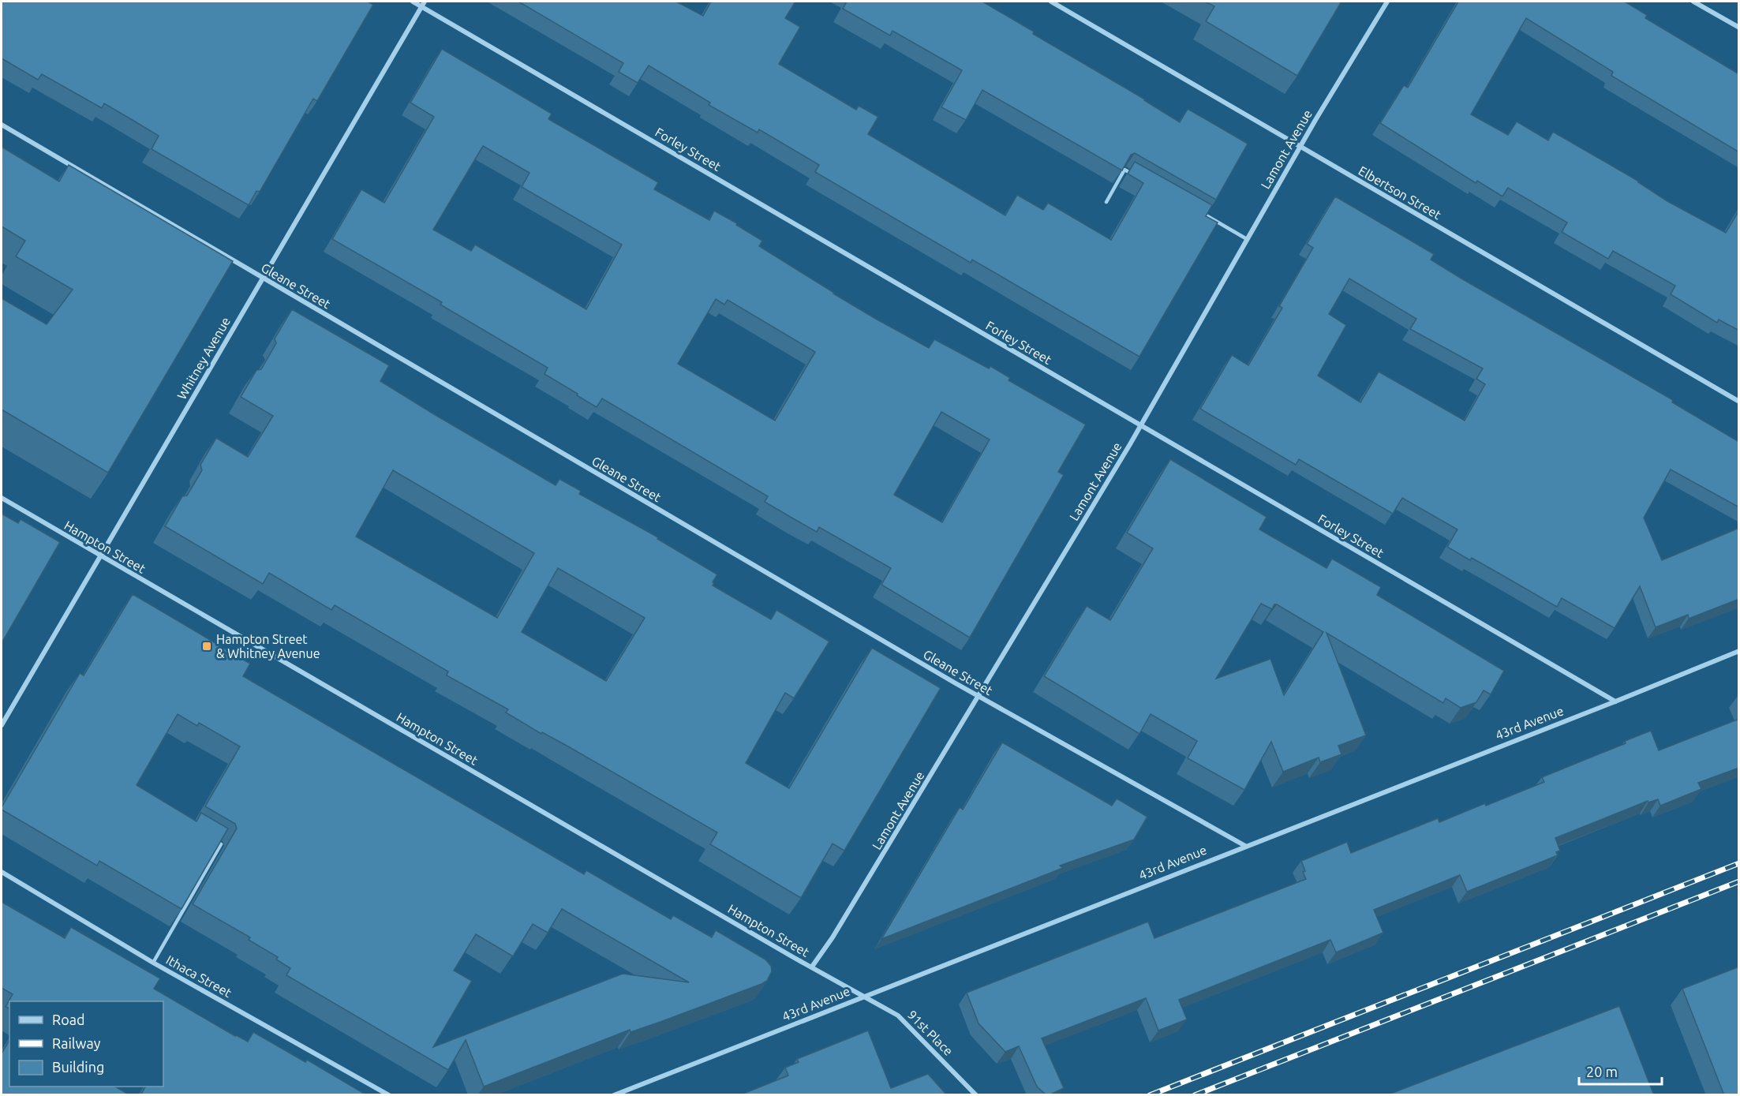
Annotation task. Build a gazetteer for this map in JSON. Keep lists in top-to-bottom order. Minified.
{"streets":{"street":["Forley Street","Lamont Avenue","Elbertson Street","Gleane Street","Whitney Avenue","Hampton Street","43rd Avenue","Ithaca Street","91st Place"]},"crossings":[["Forley Street","Lamont Avenue"],["Forley Street","Whitney Avenue"],["Forley Street","43rd Avenue"],["Lamont Avenue","Elbertson Street"],["Lamont Avenue","Gleane Street"],["Lamont Avenue","Hampton Street"],["Gleane Street","Whitney Avenue"],["Gleane Street","43rd Avenue"],["Whitney Avenue","Hampton Street"],["Hampton Street","43rd Avenue"],["Hampton Street","91st Place"],["43rd Avenue","91st Place"]],"places":{"transit":["Hampton Street & Whitney Avenue"]},"legend":["Road","Railway","Building"],"scale_bar":"20 m"}
